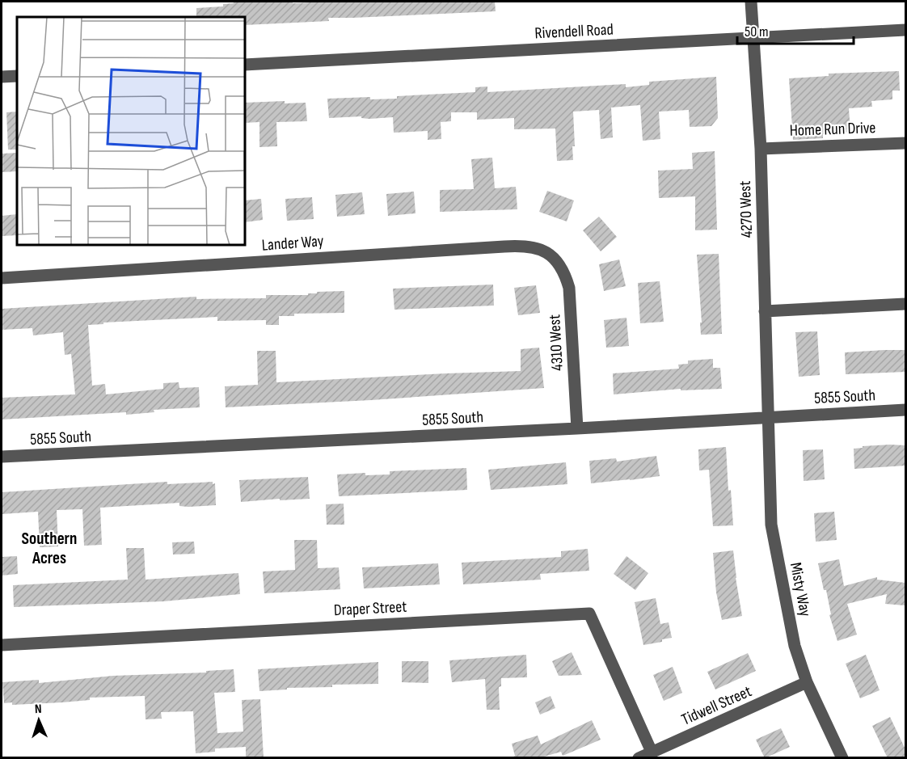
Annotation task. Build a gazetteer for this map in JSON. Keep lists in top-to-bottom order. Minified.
{"streets":{"street":["Rivendell Road","Home Run Drive","4270 West","Lander Way","4310 West","5855 South","Misty Way","Draper Street","Tidwell Street"]},"crossings":[["Rivendell Road","4270 West"],["Home Run Drive","4270 West"],["4270 West","5855 South"],["4270 West","Misty Way"],["Lander Way","4310 West"],["4310 West","5855 South"],["5855 South","Misty Way"],["Misty Way","Tidwell Street"],["Draper Street","Tidwell Street"]],"districts":["Southern Acres"],"scale_bar":"50 m","north":"top"}
